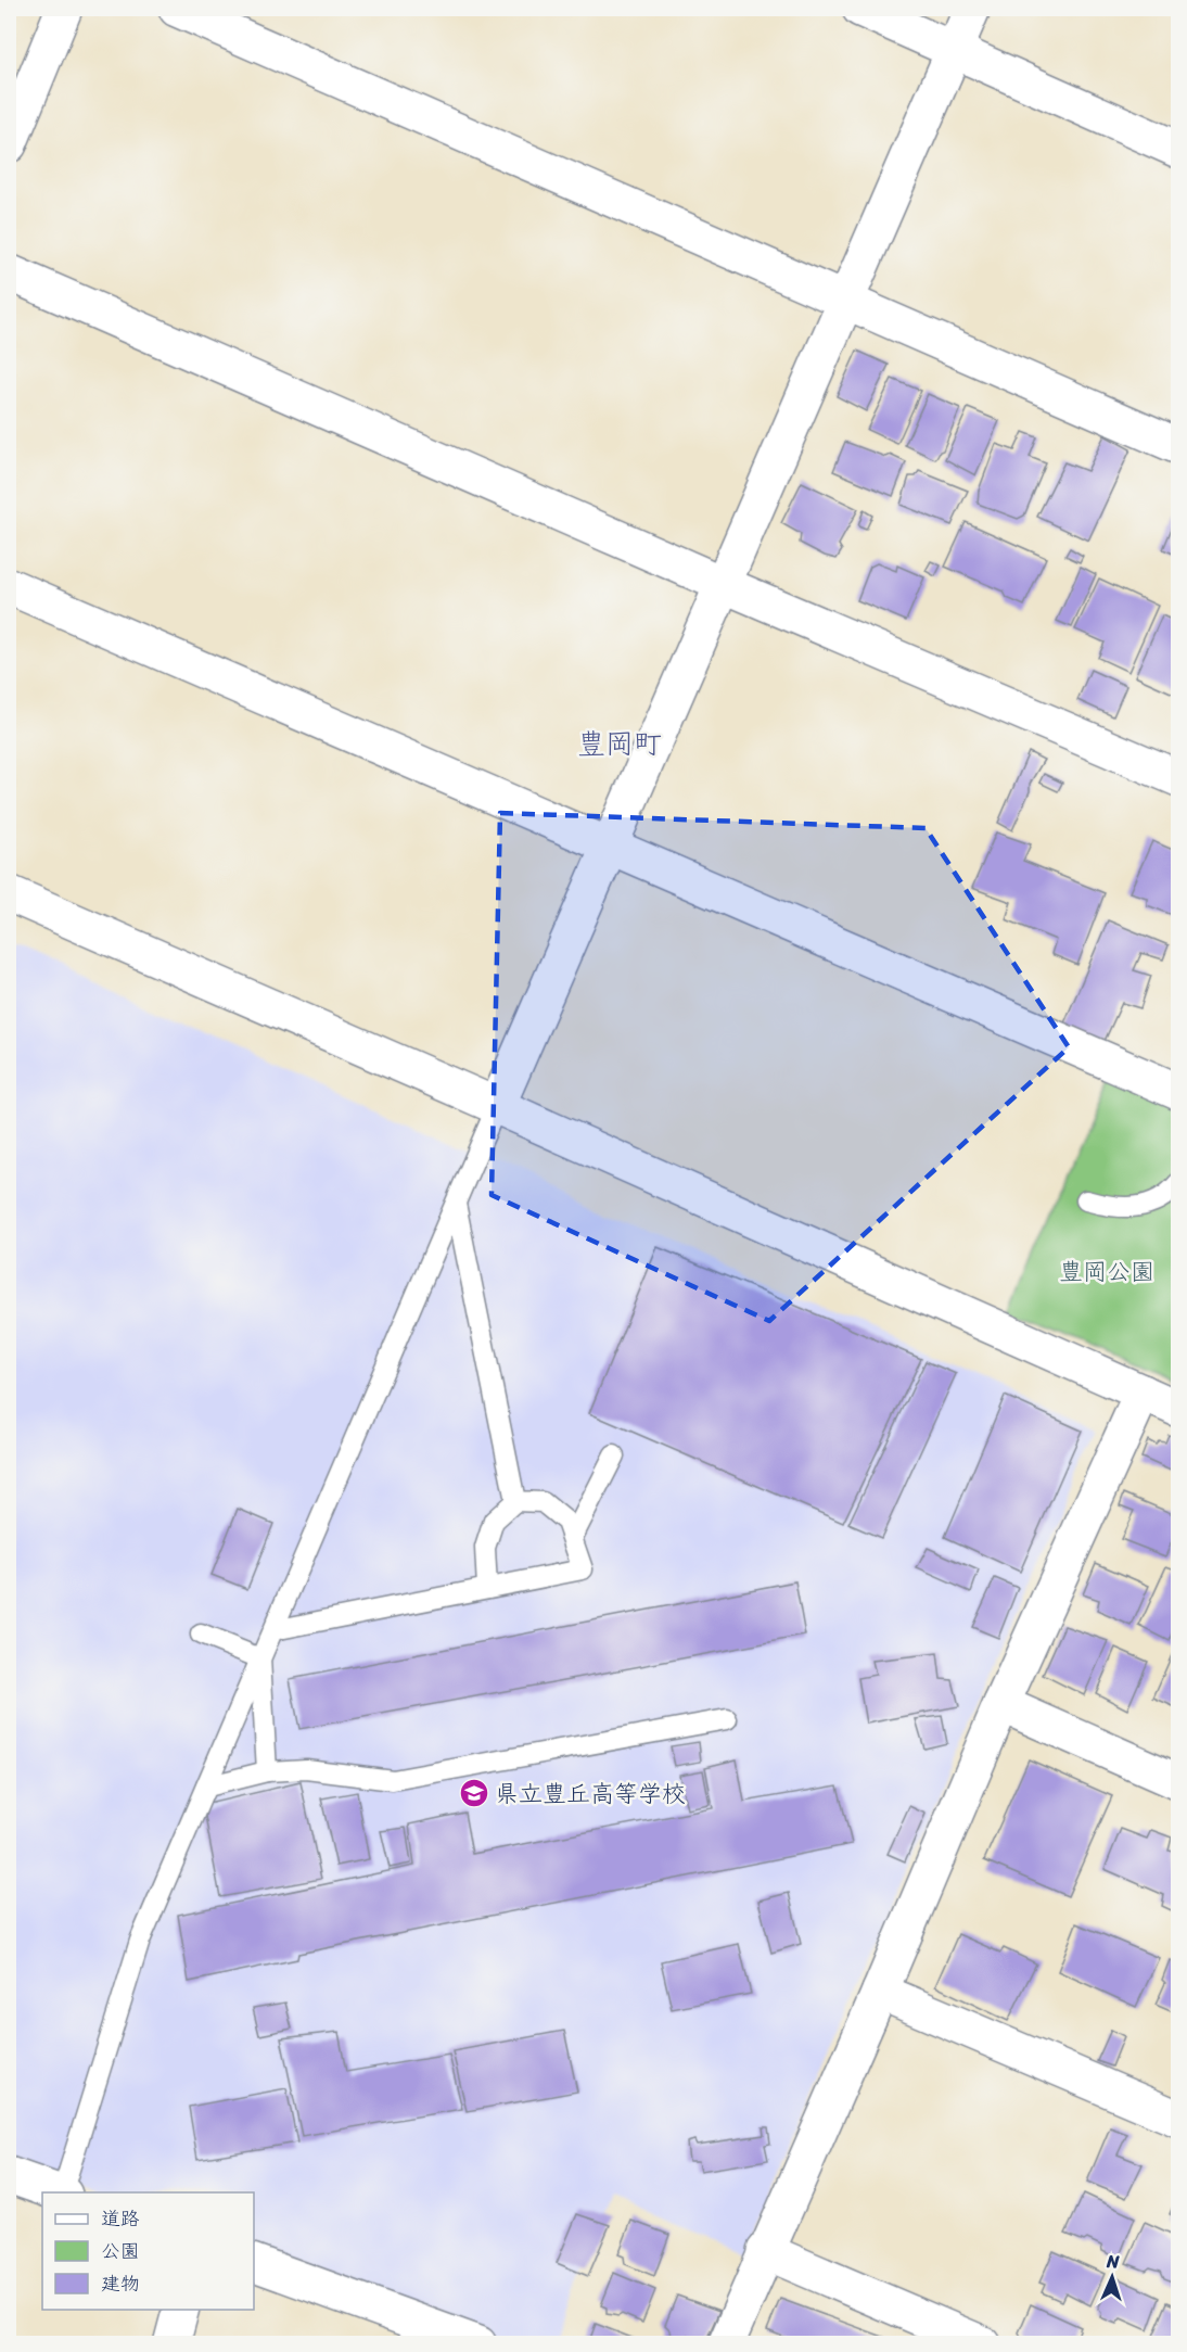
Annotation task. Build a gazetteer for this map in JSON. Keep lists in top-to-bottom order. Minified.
{"districts":["豊岡町"],"parks":["豊岡公園"],"places":{"school or university":["県立豊丘高等学校"]},"legend":["道路","公園","建物"],"north":"top"}
